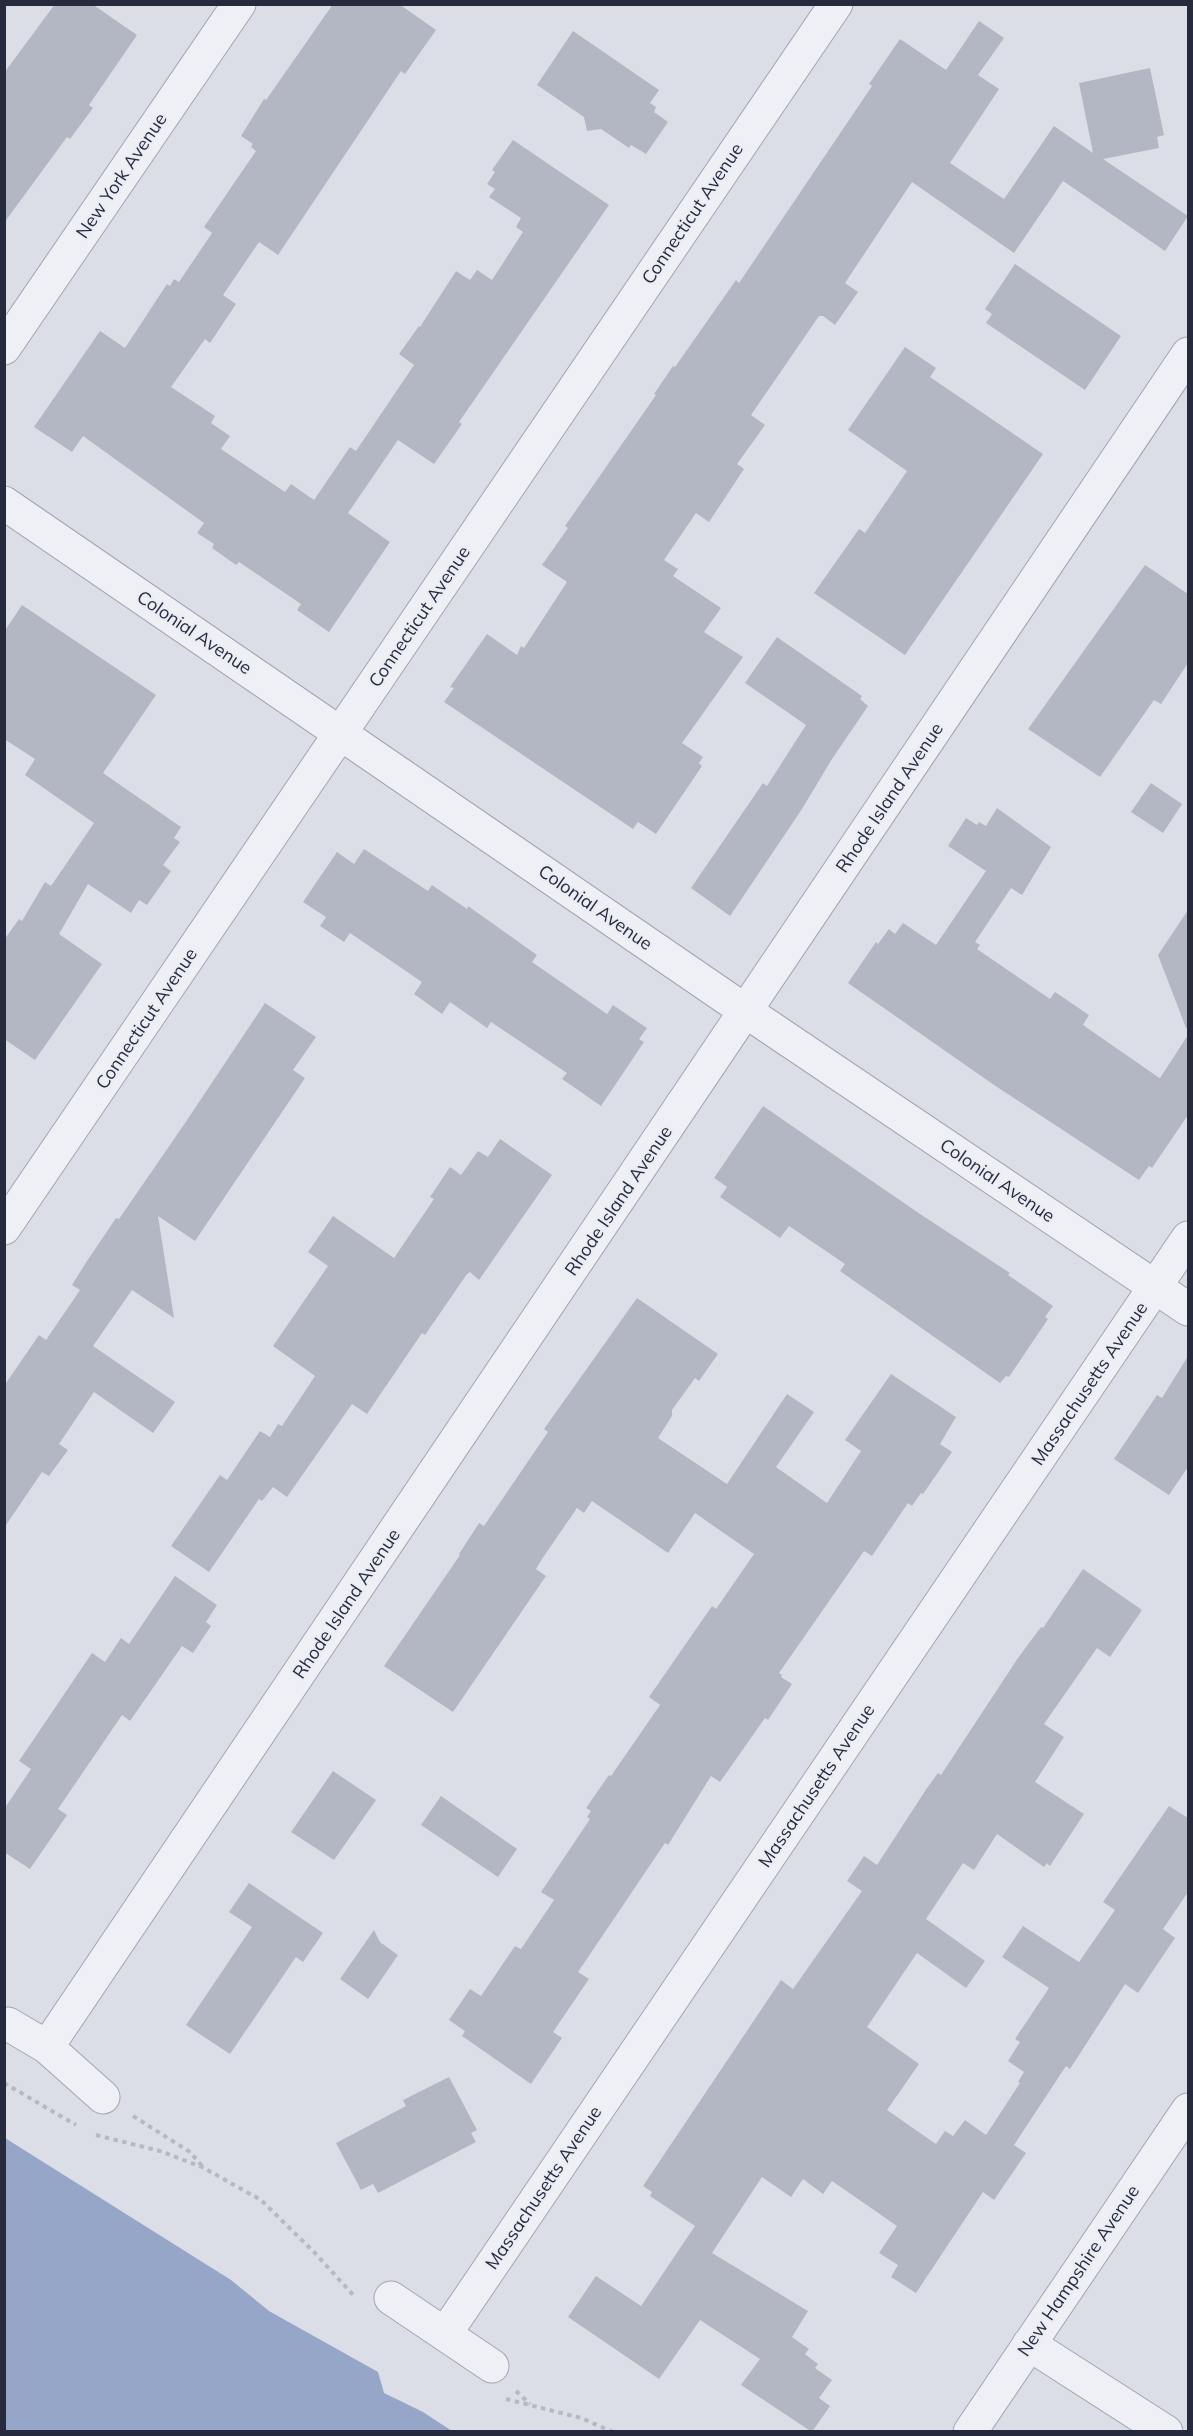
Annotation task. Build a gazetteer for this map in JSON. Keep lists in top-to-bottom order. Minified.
{"streets":{"street":["New York Avenue","Connecticut Avenue","Colonial Avenue","Rhode Island Avenue","Massachusetts Avenue","New Hampshire Avenue"]},"crossings":[["Connecticut Avenue","Colonial Avenue"],["Colonial Avenue","Rhode Island Avenue"],["Colonial Avenue","Massachusetts Avenue"]]}
